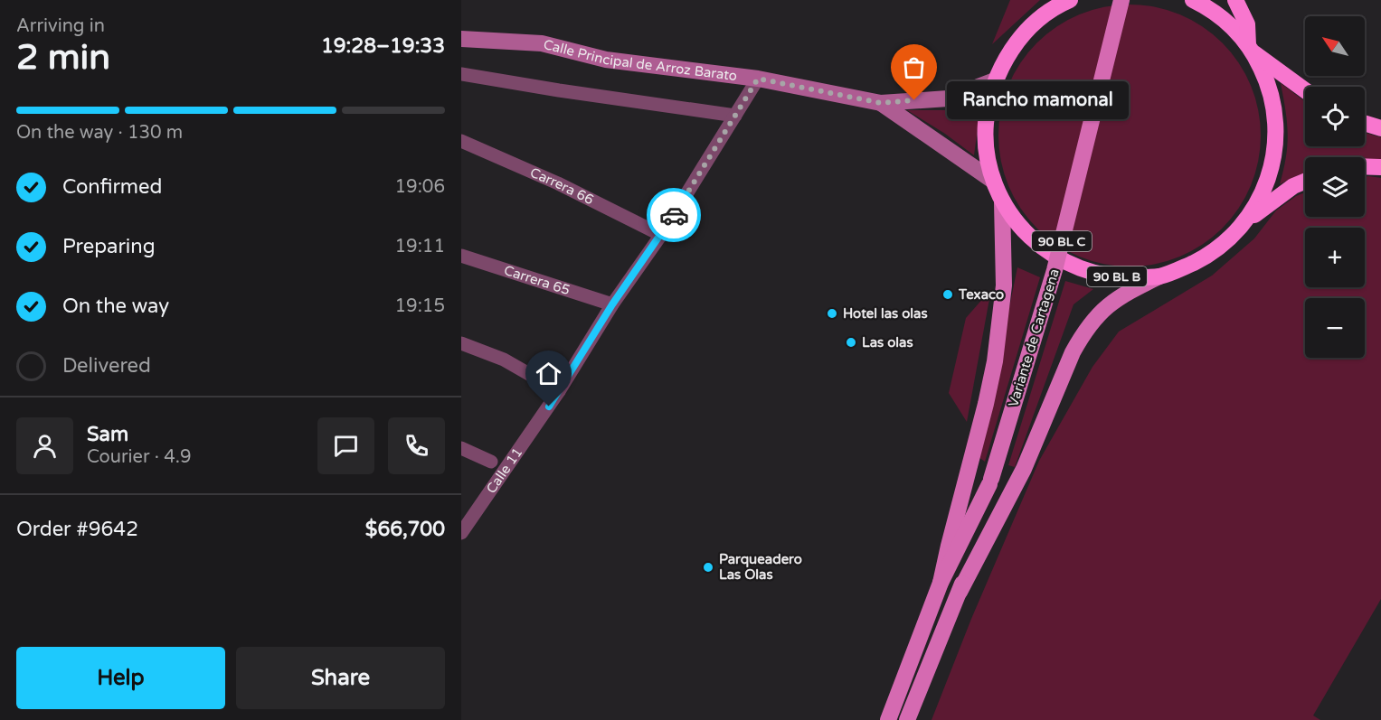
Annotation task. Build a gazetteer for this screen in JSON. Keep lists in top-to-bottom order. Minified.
{"streets":{"highway":["90 BL B"],"main road":["90 BL C","Variante de Cartagena"],"street":["Calle Principal de Arroz Barato","Carrera 66","Carrera 65","Calle 11"]},"crossings":[["Calle Principal de Arroz Barato","90 BL B"],["Calle Principal de Arroz Barato","Calle 11"],["Carrera 66","Calle 11"],["Carrera 65","Calle 11"]],"places":["Rancho mamonal","Texaco","Hotel las olas","Las olas","Parqueadero Las Olas"],"north":"top left","page":{"heading":["2 min","Arriving in","19:28–19:33"],"panel":["Sam","Courier · 4.9","Order #9642","$66,700"],"map_buttons":["+","−"],"bubble":"Rancho mamonal","bar":"On the way · 130 m","list":[["Confirmed","19:06"],["Preparing","19:11"],["On the way","19:15"],"Delivered"],"buttons":["Help","Share"]}}
